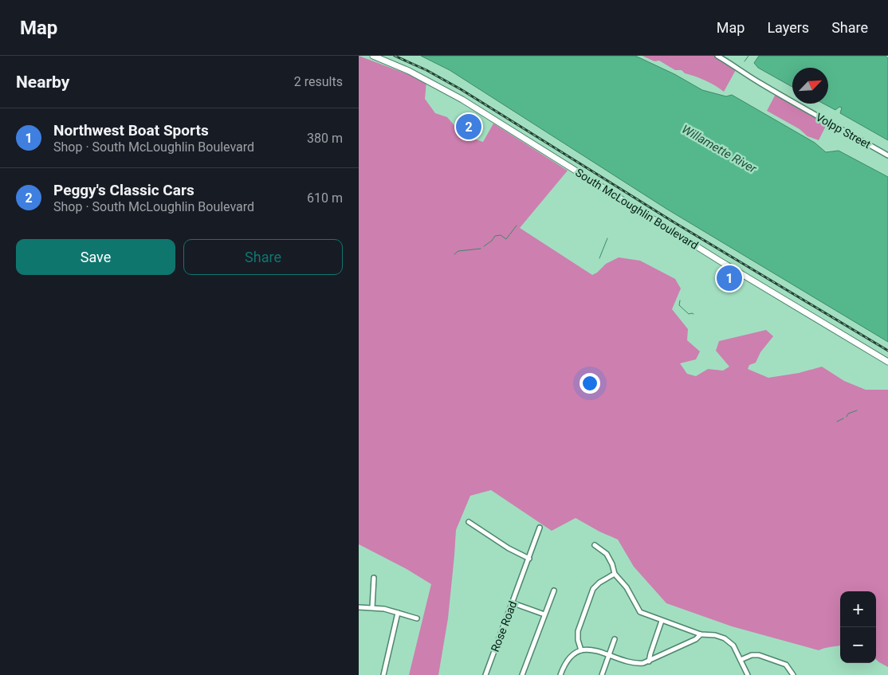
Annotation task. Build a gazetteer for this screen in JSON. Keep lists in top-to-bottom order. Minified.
{"streets":{"highway":["South McLoughlin Boulevard"],"street":["Volpp Street","Rose Road"]},"water":["Willamette River"],"north":"top right","page":{"header":"Map","nav":["Map","Layers","Share"],"heading":["Nearby","2 results"],"list":[{"mark":"1","name":"Northwest Boat Sports","note":"Shop · South McLoughlin Boulevard","value":"380 m"},{"mark":"2","name":"Peggy's Classic Cars","note":"Shop · South McLoughlin Boulevard","value":"610 m"}],"pins":["2","1"],"buttons":["Save","Share"],"map_buttons":["+","−"]}}
